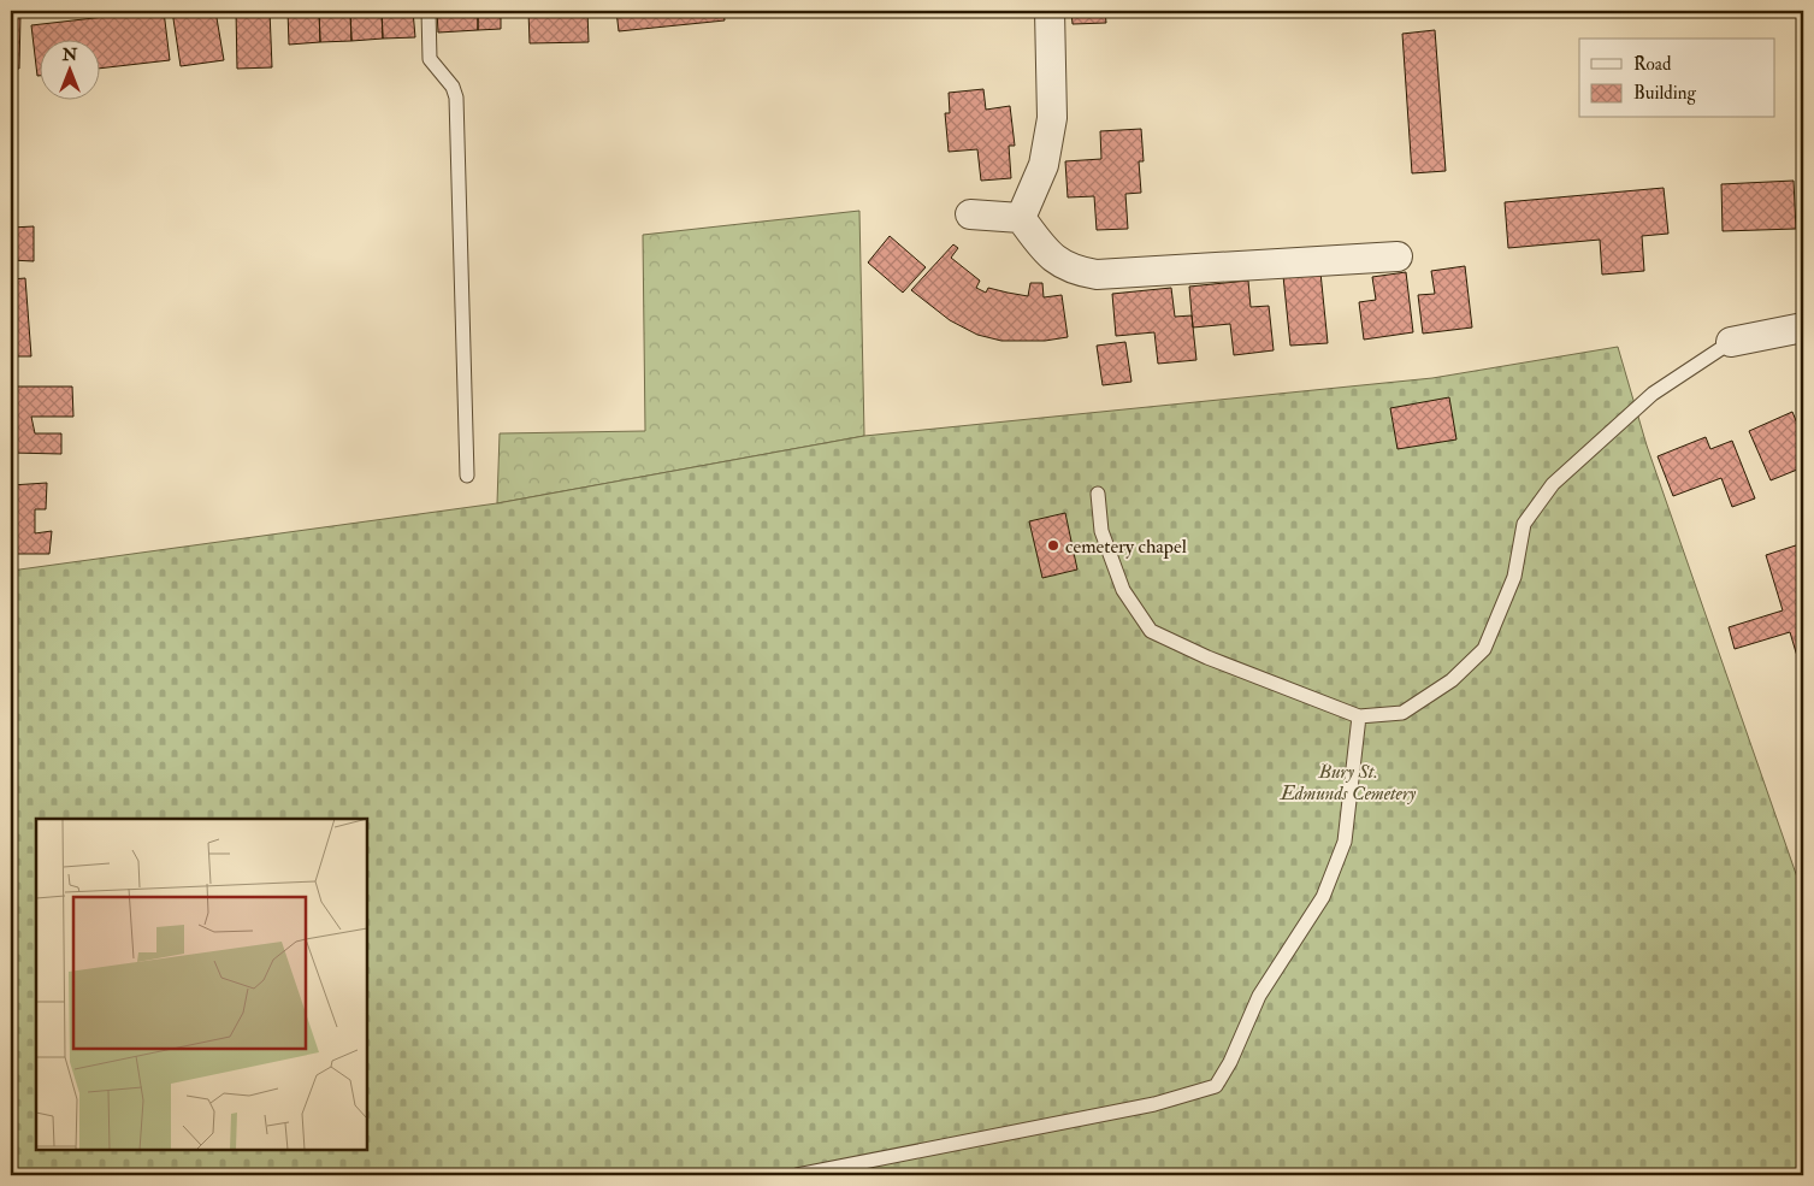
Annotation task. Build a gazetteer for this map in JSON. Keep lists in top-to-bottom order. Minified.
{"parks":["Bury St. Edmunds Cemetery"],"places":["cemetery chapel"],"legend":["Road","Building"],"north":"top"}
